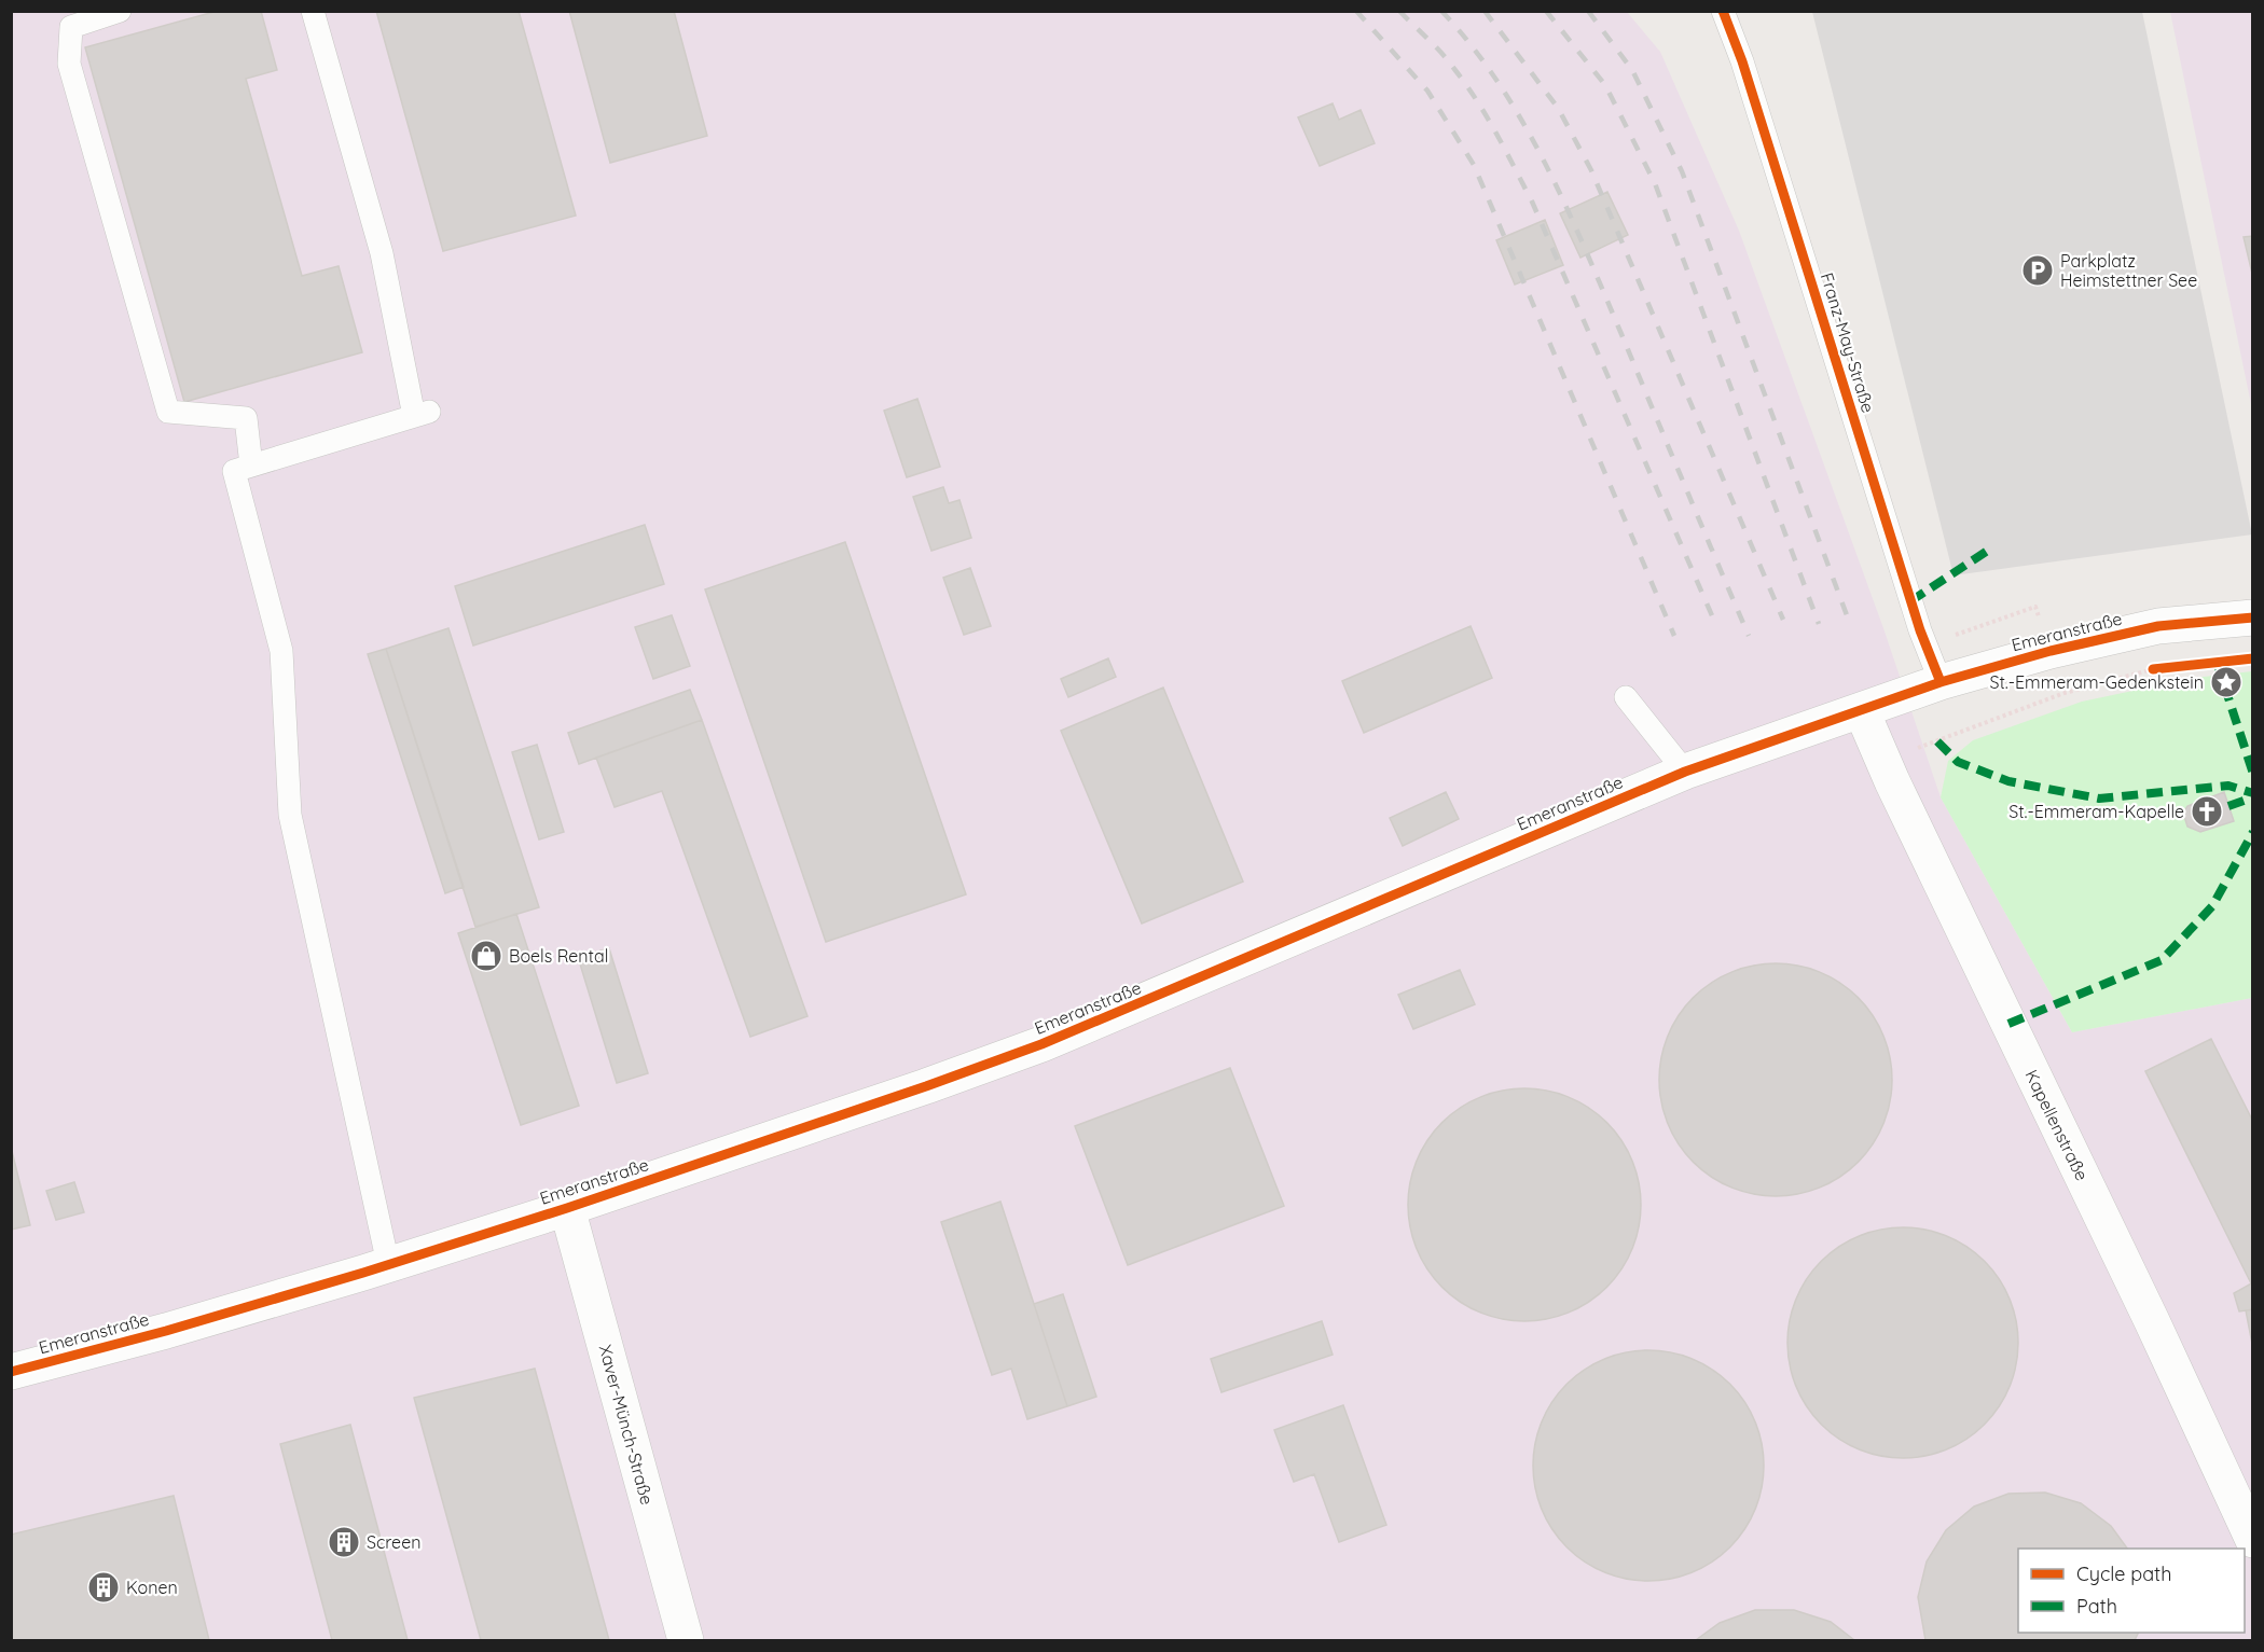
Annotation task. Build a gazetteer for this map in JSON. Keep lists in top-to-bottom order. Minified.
{"streets":{"street":["Emeranstraße","Kapellenstraße","Xaver-Münch-Straße"],"lane":["Franz-May-Straße"]},"crossings":[["Franz-May-Straße","Emeranstraße"],["Emeranstraße","Kapellenstraße"],["Emeranstraße","Xaver-Münch-Straße"]],"places":{"parking":["Parkplatz Heimstettner See"],"place":["St.-Emmeram-Gedenkstein"],"church":["St.-Emmeram-Kapelle"],"shop":["Boels Rental"],"building":["Screen","Konen"]},"legend":["Cycle path","Path"]}
